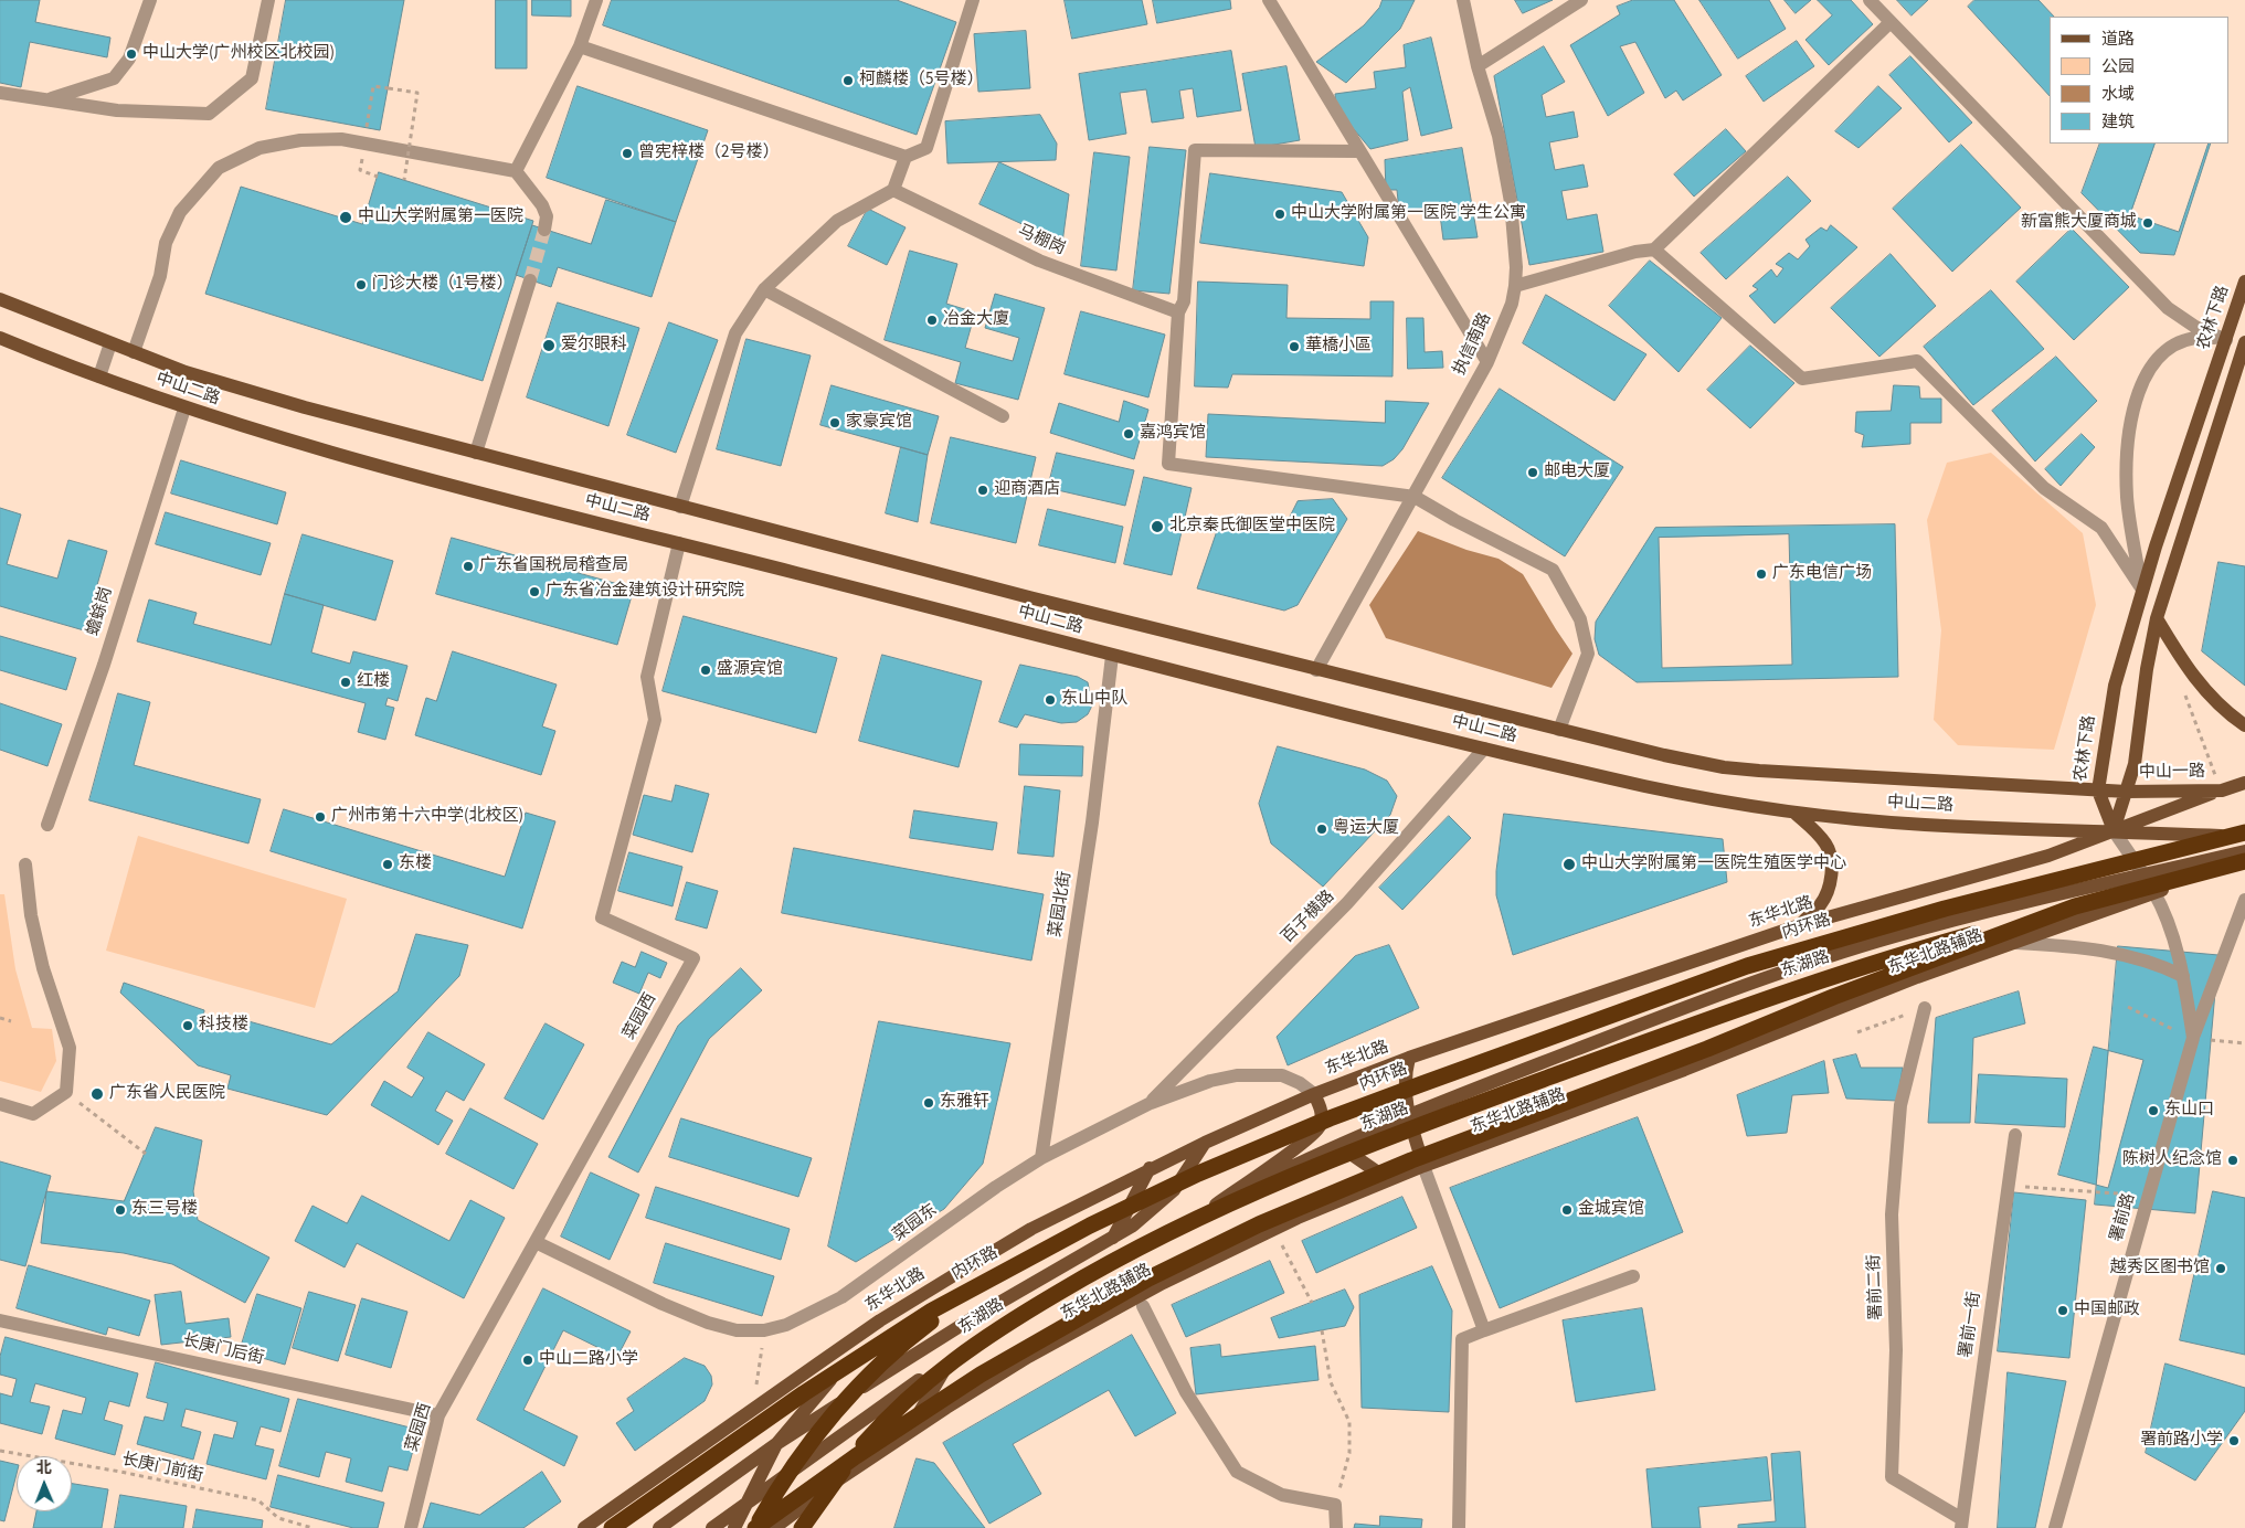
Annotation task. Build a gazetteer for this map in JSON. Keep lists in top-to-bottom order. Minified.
{"streets":{"highway":["内环路","东湖路"],"main road":["农林下路","中山二路","中山一路","东华北路","东华北路辅路"],"street":["马棚岗","执信南路","蟾蜍岗","菜园北街","百子横路","菜园西","署前路","菜园东","署前二街","署前一街","长庚门后街"],"path":["长庚门前街"]},"crossings":[["农林下路","中山二路"],["农林下路","中山一路"],["农林下路","东华北路"],["农林下路","署前路"],["执信南路","中山二路"],["中山二路","蟾蜍岗"],["中山二路","中山一路"],["中山二路","菜园北街"],["中山二路","东华北路"],["中山二路","百子横路"],["中山二路","菜园西"],["中山二路","署前路"],["中山一路","东华北路"],["菜园北街","菜园东"],["东华北路","署前路"],["东华北路","菜园东"],["百子横路","菜园东"],["内环路","东湖路"],["东华北路辅路","署前路"],["菜园西","菜园东"],["菜园西","长庚门后街"],["署前二街","署前一街"]],"places":["中山大学(广州校区北校园)","柯麟楼（5号楼）","曾宪梓楼（2号楼）","中山大学附属第一医院 学生公寓","中山大学附属第一医院","新富熊大厦商城","门诊大楼（1号楼）","冶金大廈","爱尔眼科","華橋小區","家豪宾馆","嘉鸿宾馆","邮电大厦","迎商酒店","北京秦氏御医堂中医院","广东省国税局稽查局","广东电信广场","广东省冶金建筑设计研究院","盛源宾馆","红楼","东山中队","广州市第十六中学(北校区)","粤运大厦","东楼","中山大学附属第一医院生殖医学中心","科技楼","广东省人民医院","东雅轩","东山口","陈树人纪念馆","东三号楼","金城宾馆","越秀区图书馆","中国邮政","中山二路小学","署前路小学"],"legend":["道路","公园","水域","建筑"],"north":"top"}
